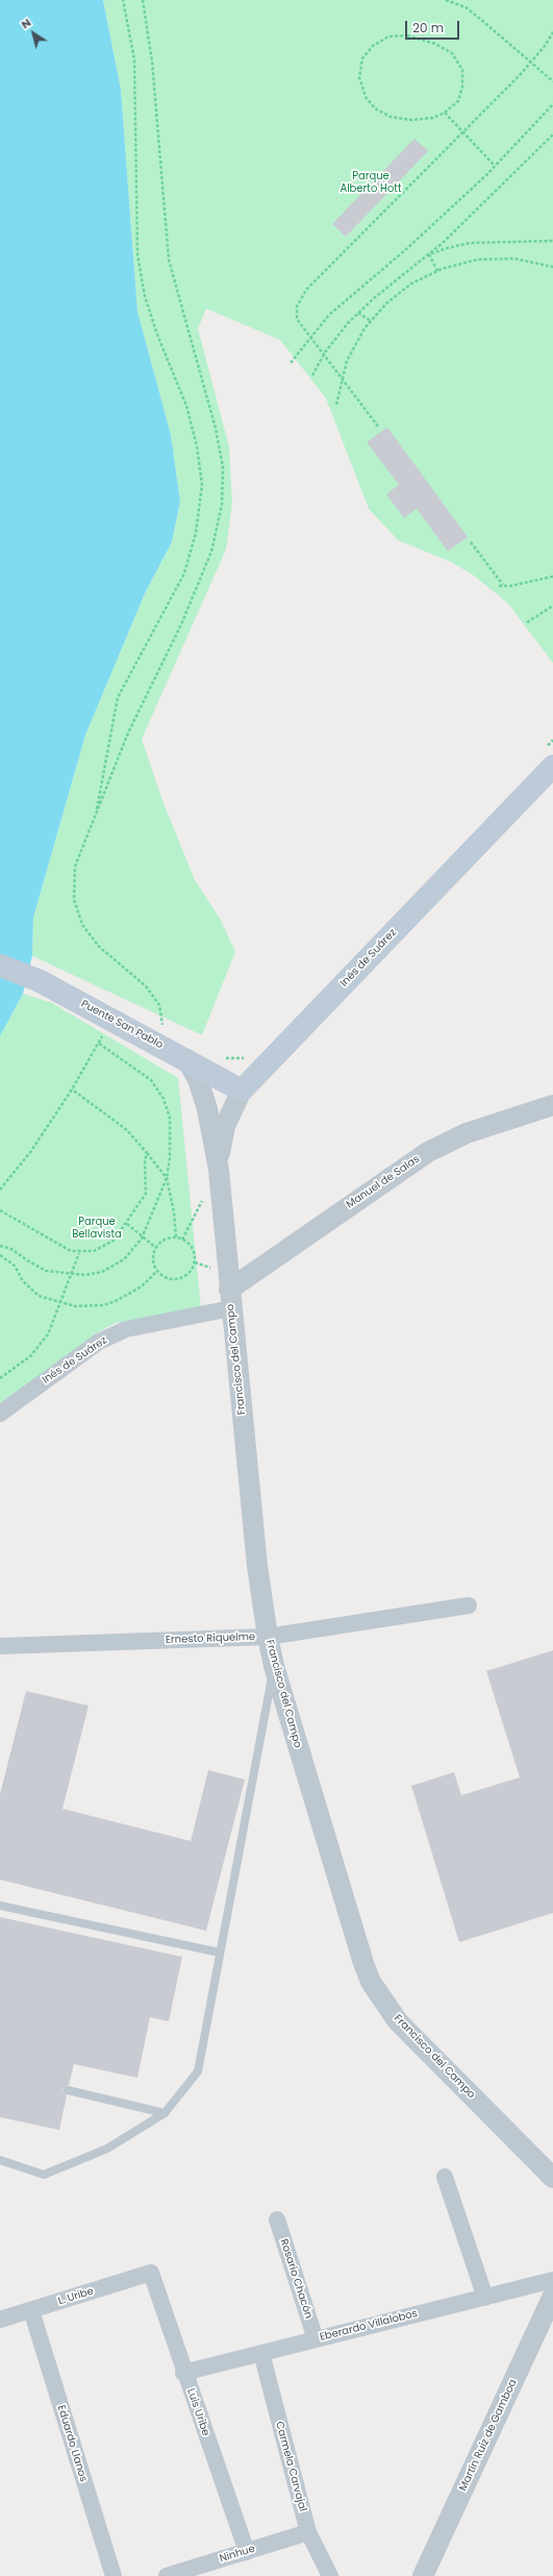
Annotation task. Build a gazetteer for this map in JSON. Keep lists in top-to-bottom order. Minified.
{"streets":{"main road":["Inés de Suárez","Puente San Pablo"],"street":["Manuel de Salas","Francisco del Campo","Ernesto Riquelme","Rosario Chacón","L. Uribe","Eberardo Villalobos","Luis Uribe","Martín Ruiz de Gamboa","Eduardo Llanos","Carmela Carvajal","Ninhue"]},"crossings":[["Inés de Suárez","Puente San Pablo"],["Inés de Suárez","Manuel de Salas"],["Inés de Suárez","Francisco del Campo"],["Puente San Pablo","Francisco del Campo"],["Manuel de Salas","Francisco del Campo"],["Francisco del Campo","Ernesto Riquelme"],["Rosario Chacón","Eberardo Villalobos"],["L. Uribe","Luis Uribe"],["L. Uribe","Eduardo Llanos"],["Eberardo Villalobos","Luis Uribe"],["Eberardo Villalobos","Carmela Carvajal"],["Luis Uribe","Ninhue"],["Carmela Carvajal","Ninhue"]],"parks":["Parque Alberto Hott","Parque Bellavista"],"scale_bar":"20 m","north":"top left"}
